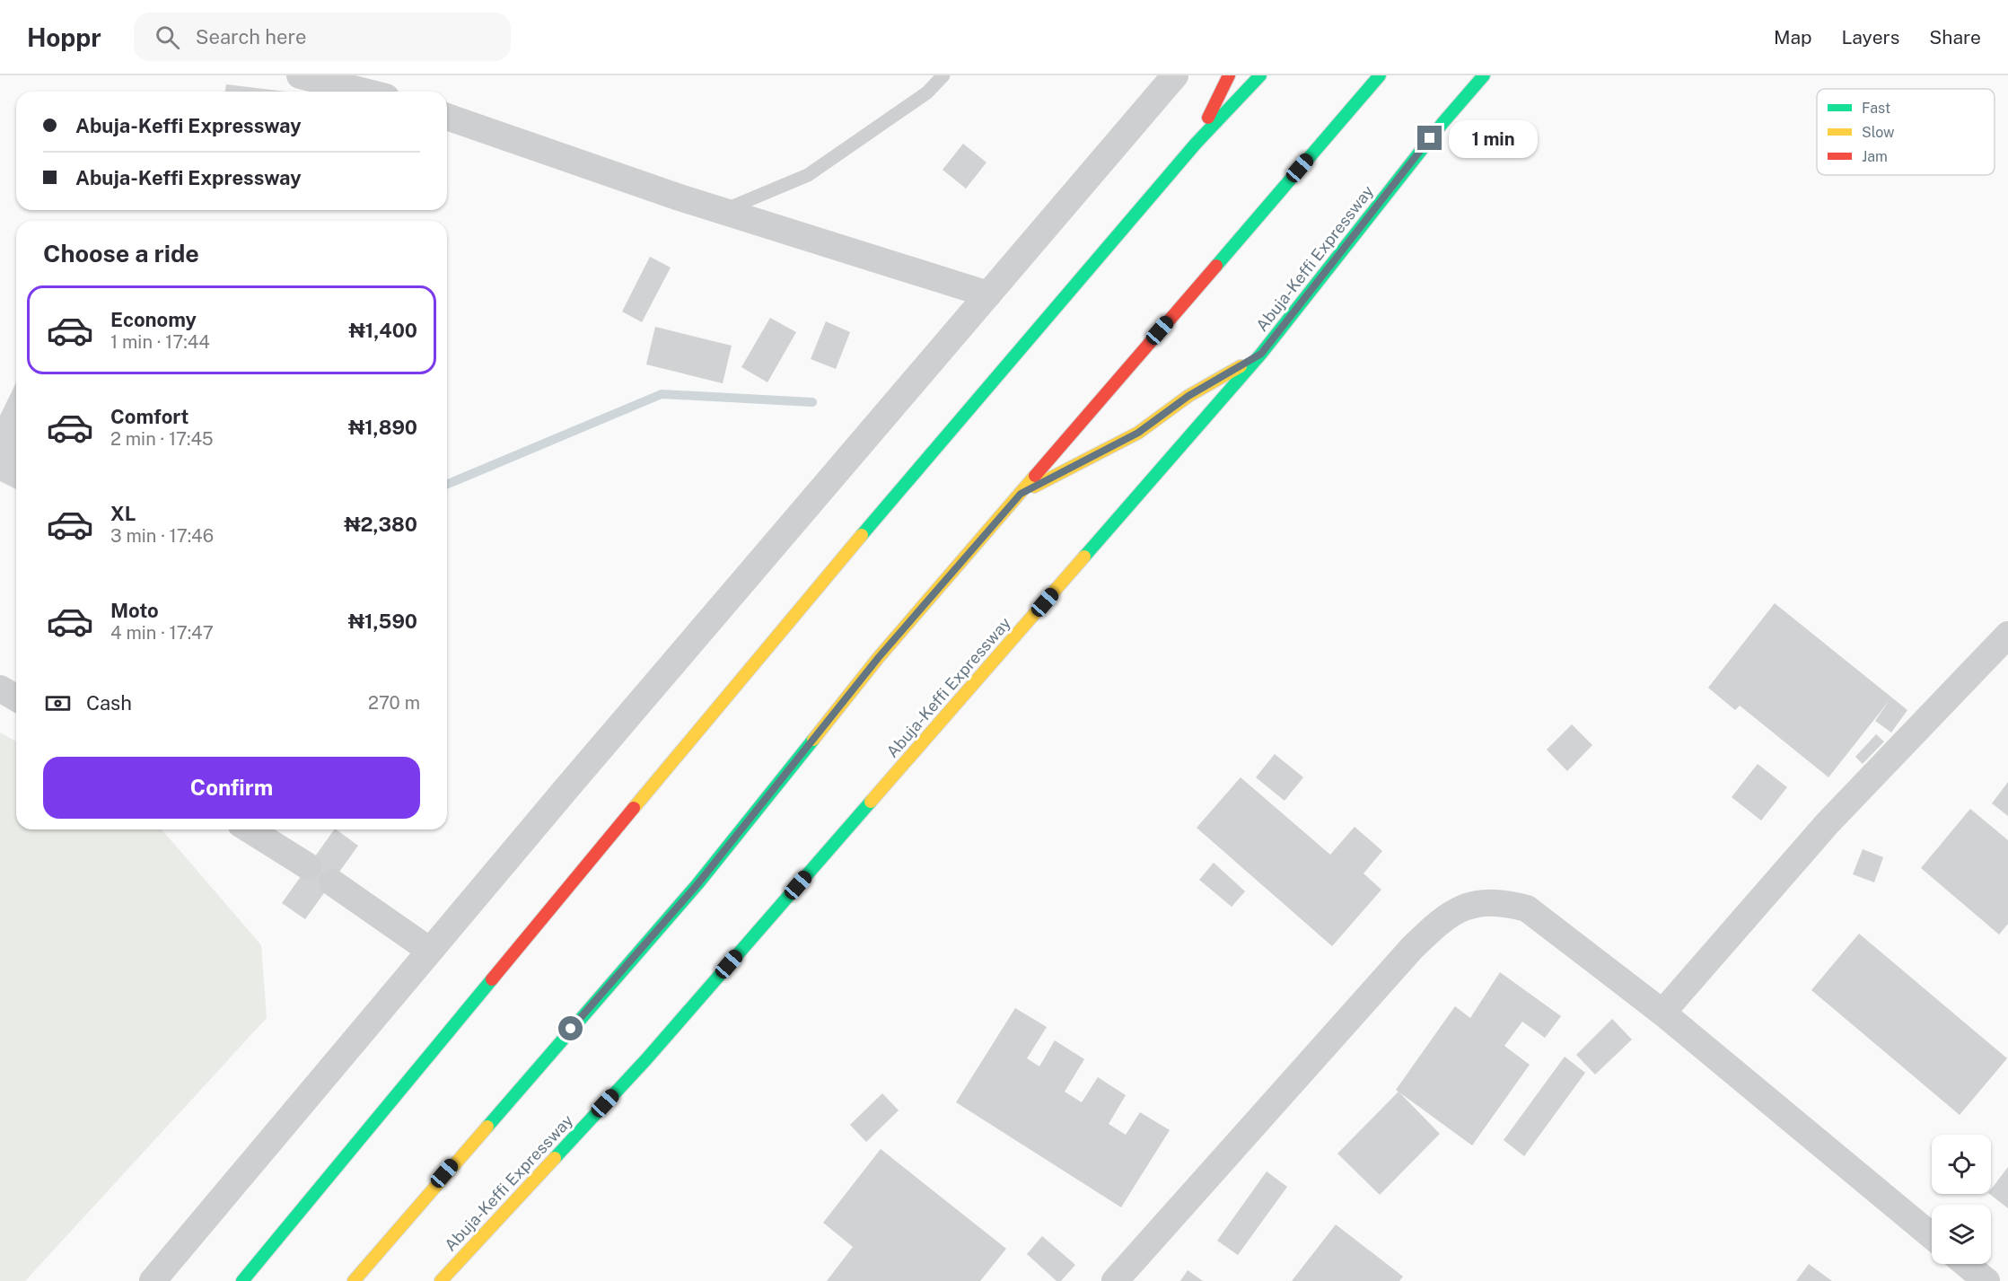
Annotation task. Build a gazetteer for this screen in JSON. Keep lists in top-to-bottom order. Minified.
{"streets":{"highway":["Abuja-Keffi Expressway"]},"legend":["Fast","Slow","Jam"],"page":{"header":"Hoppr","search":"Search here","nav":["Map","Layers","Share"],"banner":["Abuja-Keffi Expressway","Abuja-Keffi Expressway"],"bubble":"1 min","heading":"Choose a ride","list":[{"name":"Economy","note":"1 min · 17:44","value":"₦1,400"},{"name":"Comfort","note":"2 min · 17:45","value":"₦1,890"},{"name":"XL","note":"3 min · 17:46","value":"₦2,380"},{"name":"Moto","note":"4 min · 17:47","value":"₦1,590"}],"pay":["Cash","270 m"],"buttons":"Confirm"}}
